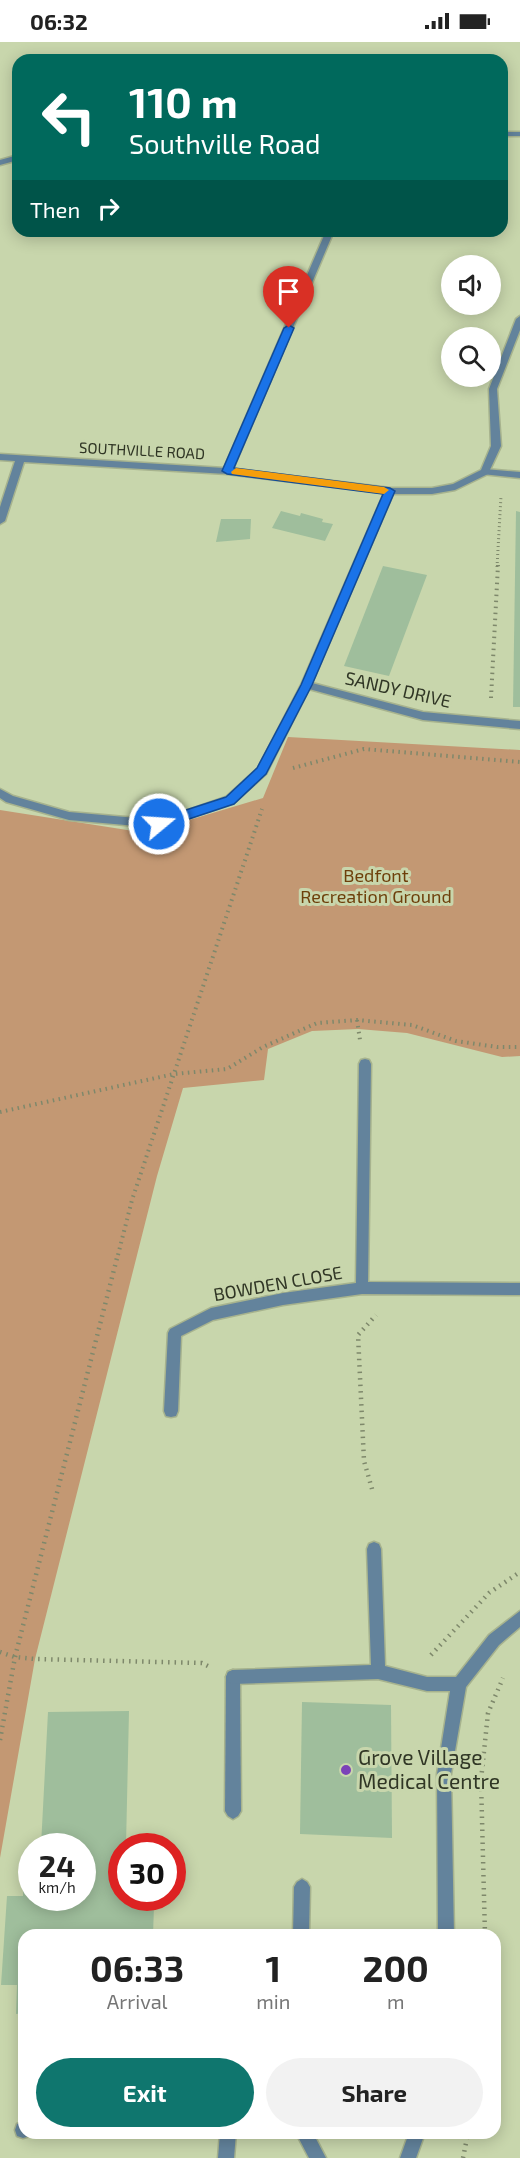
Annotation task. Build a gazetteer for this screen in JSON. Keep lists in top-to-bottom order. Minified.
{"streets":{"street":["SOUTHVILLE ROAD","SANDY DRIVE","BOWDEN CLOSE"]},"parks":["Bedfont Recreation Ground"],"places":["Grove Village Medical Centre"],"page":{"status":"06:32","turn":["110 m","Southville Road"],"then":"Then","speed":"24 km/h","limit":"30","eta":["06:33","Arrival","1","min","200","m"],"buttons":["Exit","Share"]}}
